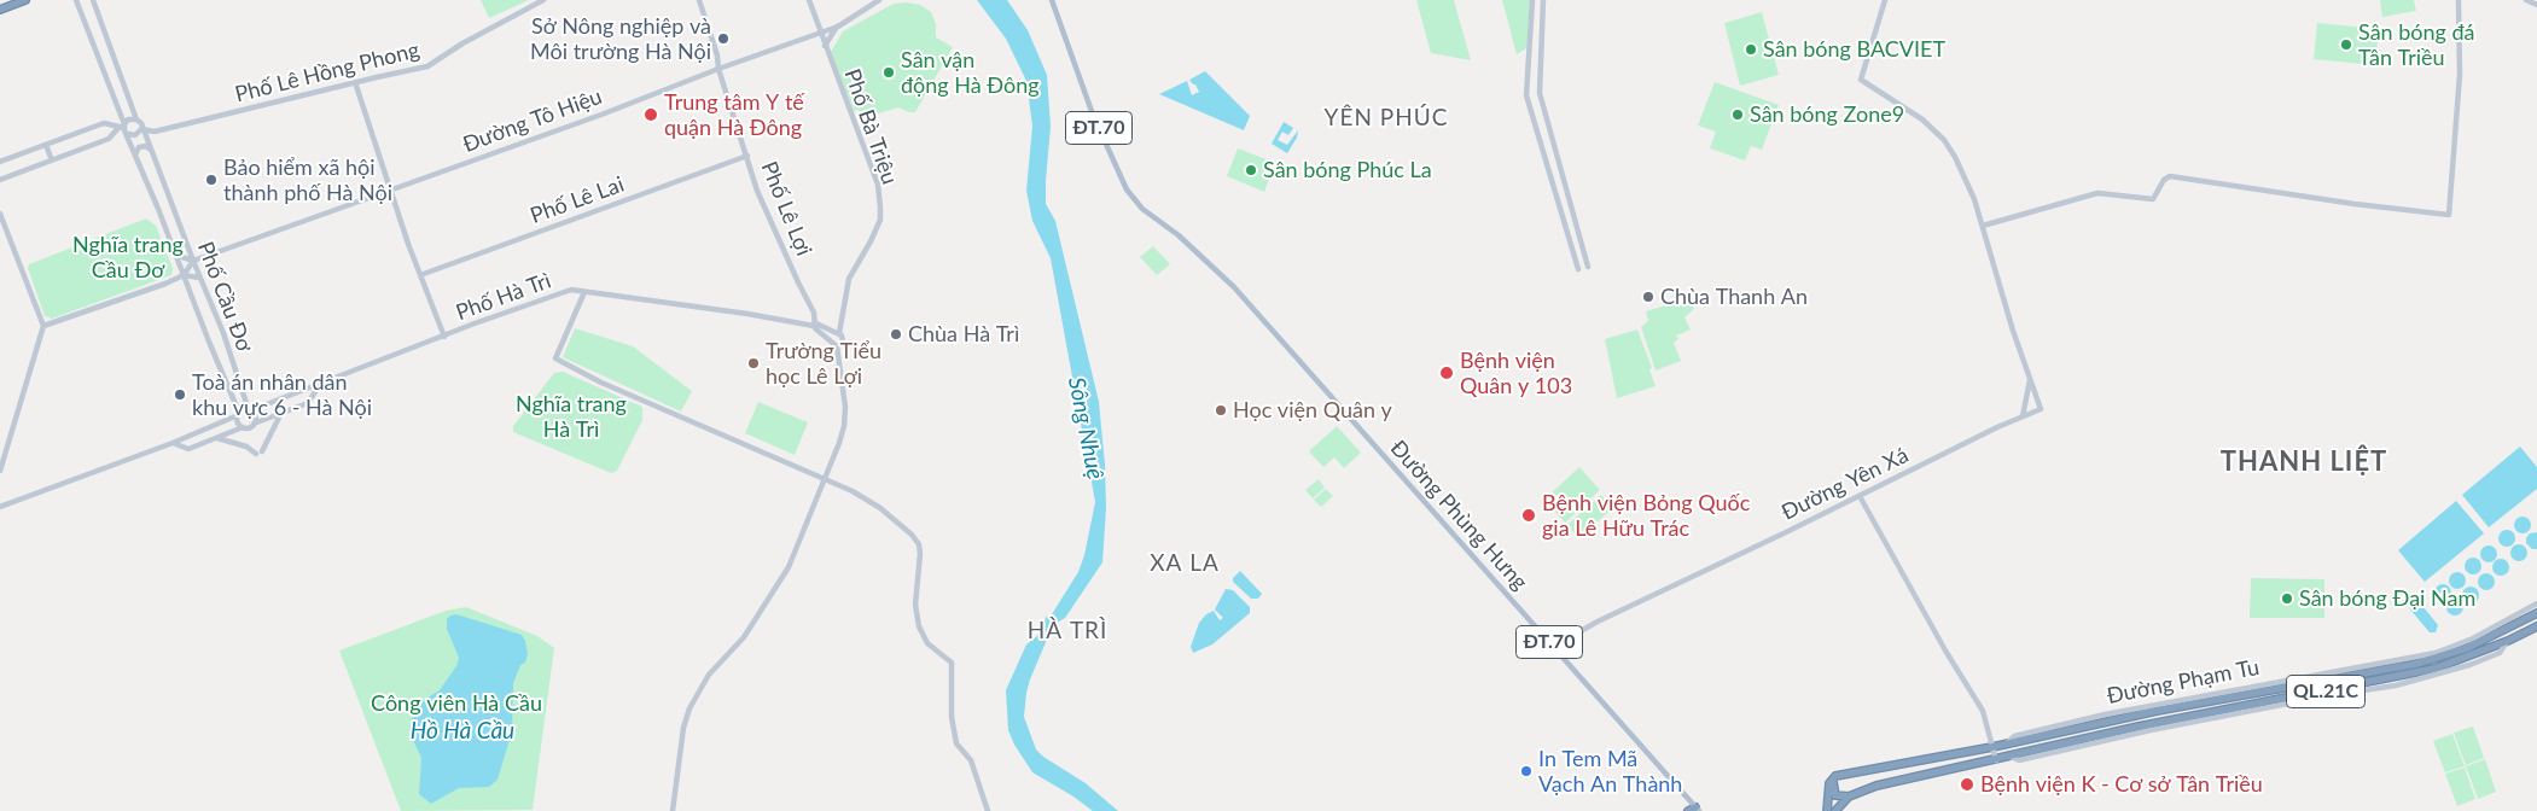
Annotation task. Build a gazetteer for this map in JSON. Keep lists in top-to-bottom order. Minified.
{"streets":{"highway":["Đường Phạm Tu","QL.21C"],"main road":["ĐT.70","Đường Phùng Hưng"],"street":["Phố Lê Hồng Phong","Đường Tô Hiệu","Phố Bà Triệu","Phố Lê Lai","Phố Lê Lợi","Phố Cầu Đơ","Phố Hà Trì","Đường Yên Xá"]},"crossings":[["Phố Lê Hồng Phong","Phố Cầu Đơ"],["Đường Tô Hiệu","Phố Bà Triệu"],["Đường Tô Hiệu","Phố Lê Lợi"],["Đường Tô Hiệu","Phố Cầu Đơ"],["Phố Bà Triệu","Phố Hà Trì"],["Phố Lê Lai","Phố Lê Lợi"],["Phố Lê Lợi","Phố Hà Trì"],["Phố Cầu Đơ","Phố Hà Trì"],["Đường Yên Xá","Đường Phùng Hưng"]],"districts":["YÊN PHÚC","THANH LIỆT","XA LA","HÀ TRÌ"],"water":["Sông Nhuệ","Hồ Hà Cầu"],"parks":["Nghĩa trang Cầu Đơ","Nghĩa trang Hà Trì","Công viên Hà Cầu"],"places":["Sở Nông nghiệp và Môi trường Hà Nội","Sân bóng đá Tân Triều","Sân bóng BACVIET","Sân vận động Hà Đông","Trung tâm Y tế quận Hà Đông","Sân bóng Zone9","Sân bóng Phúc La","Bảo hiểm xã hội thành phố Hà Nội","Chùa Thanh An","Chùa Hà Trì","Trường Tiểu học Lê Lợi","Bệnh viện Quân y 103","Toà án nhân dân khu vực 6 - Hà Nội","Học viện Quân y","Bệnh viện Bỏng Quốc gia Lê Hữu Trác","Sân bóng Đại Nam","In Tem Mã Vạch An Thành","Bệnh viện K - Cơ sở Tân Triều"]}
